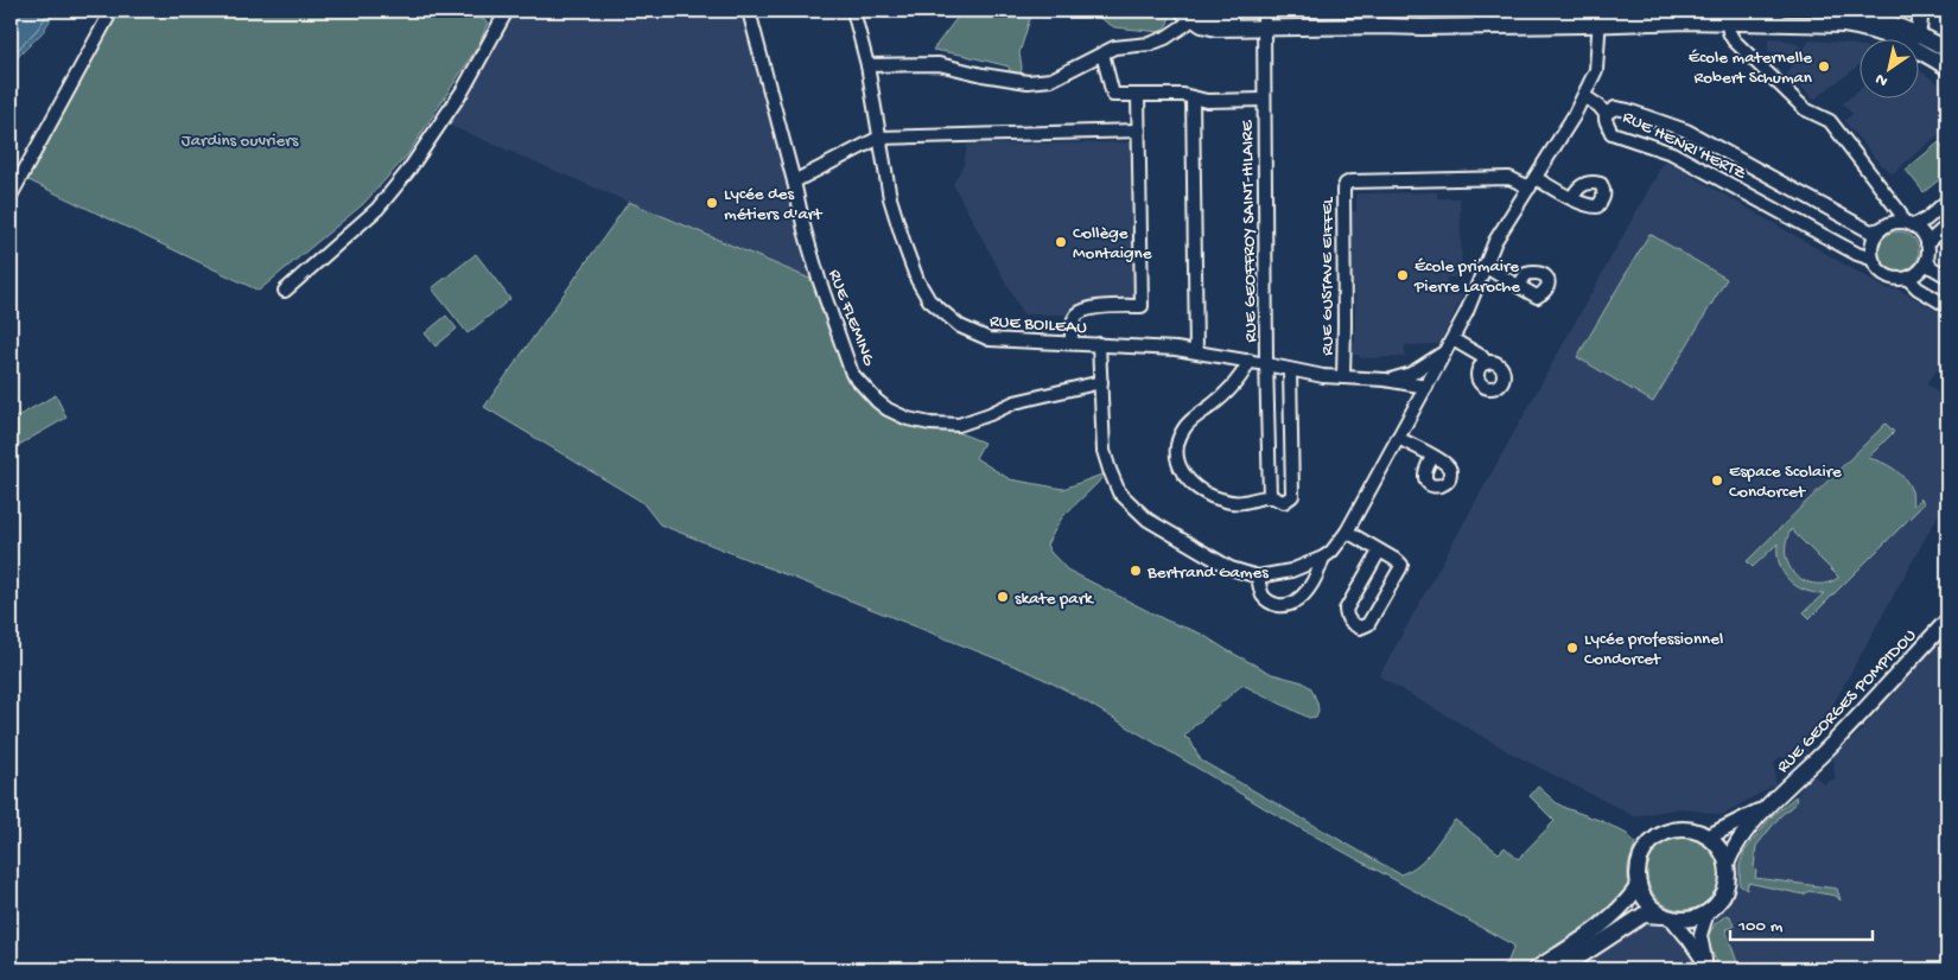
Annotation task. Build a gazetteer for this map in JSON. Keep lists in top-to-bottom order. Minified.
{"streets":{"main road":["RUE GEORGES POMPIDOU"],"street":["RUE HENRI HERTZ","RUE GEOFFROY SAINT-HILAIRE","RUE GUSTAVE EIFFEL","RUE FLEMING","RUE BOILEAU"]},"crossings":[["RUE GEOFFROY SAINT-HILAIRE","RUE BOILEAU"],["RUE GUSTAVE EIFFEL","RUE BOILEAU"]],"parks":["Jardins ouvriers"],"places":["École maternelle Robert Schuman","Lycée des métiers d'art","Collège Montaigne","École primaire Pierre Laroche","Espace Scolaire Condorcet","Bertrand Games","skate park","Lycée professionnel Condorcet"],"scale_bar":"100 m","north":"bottom left"}
